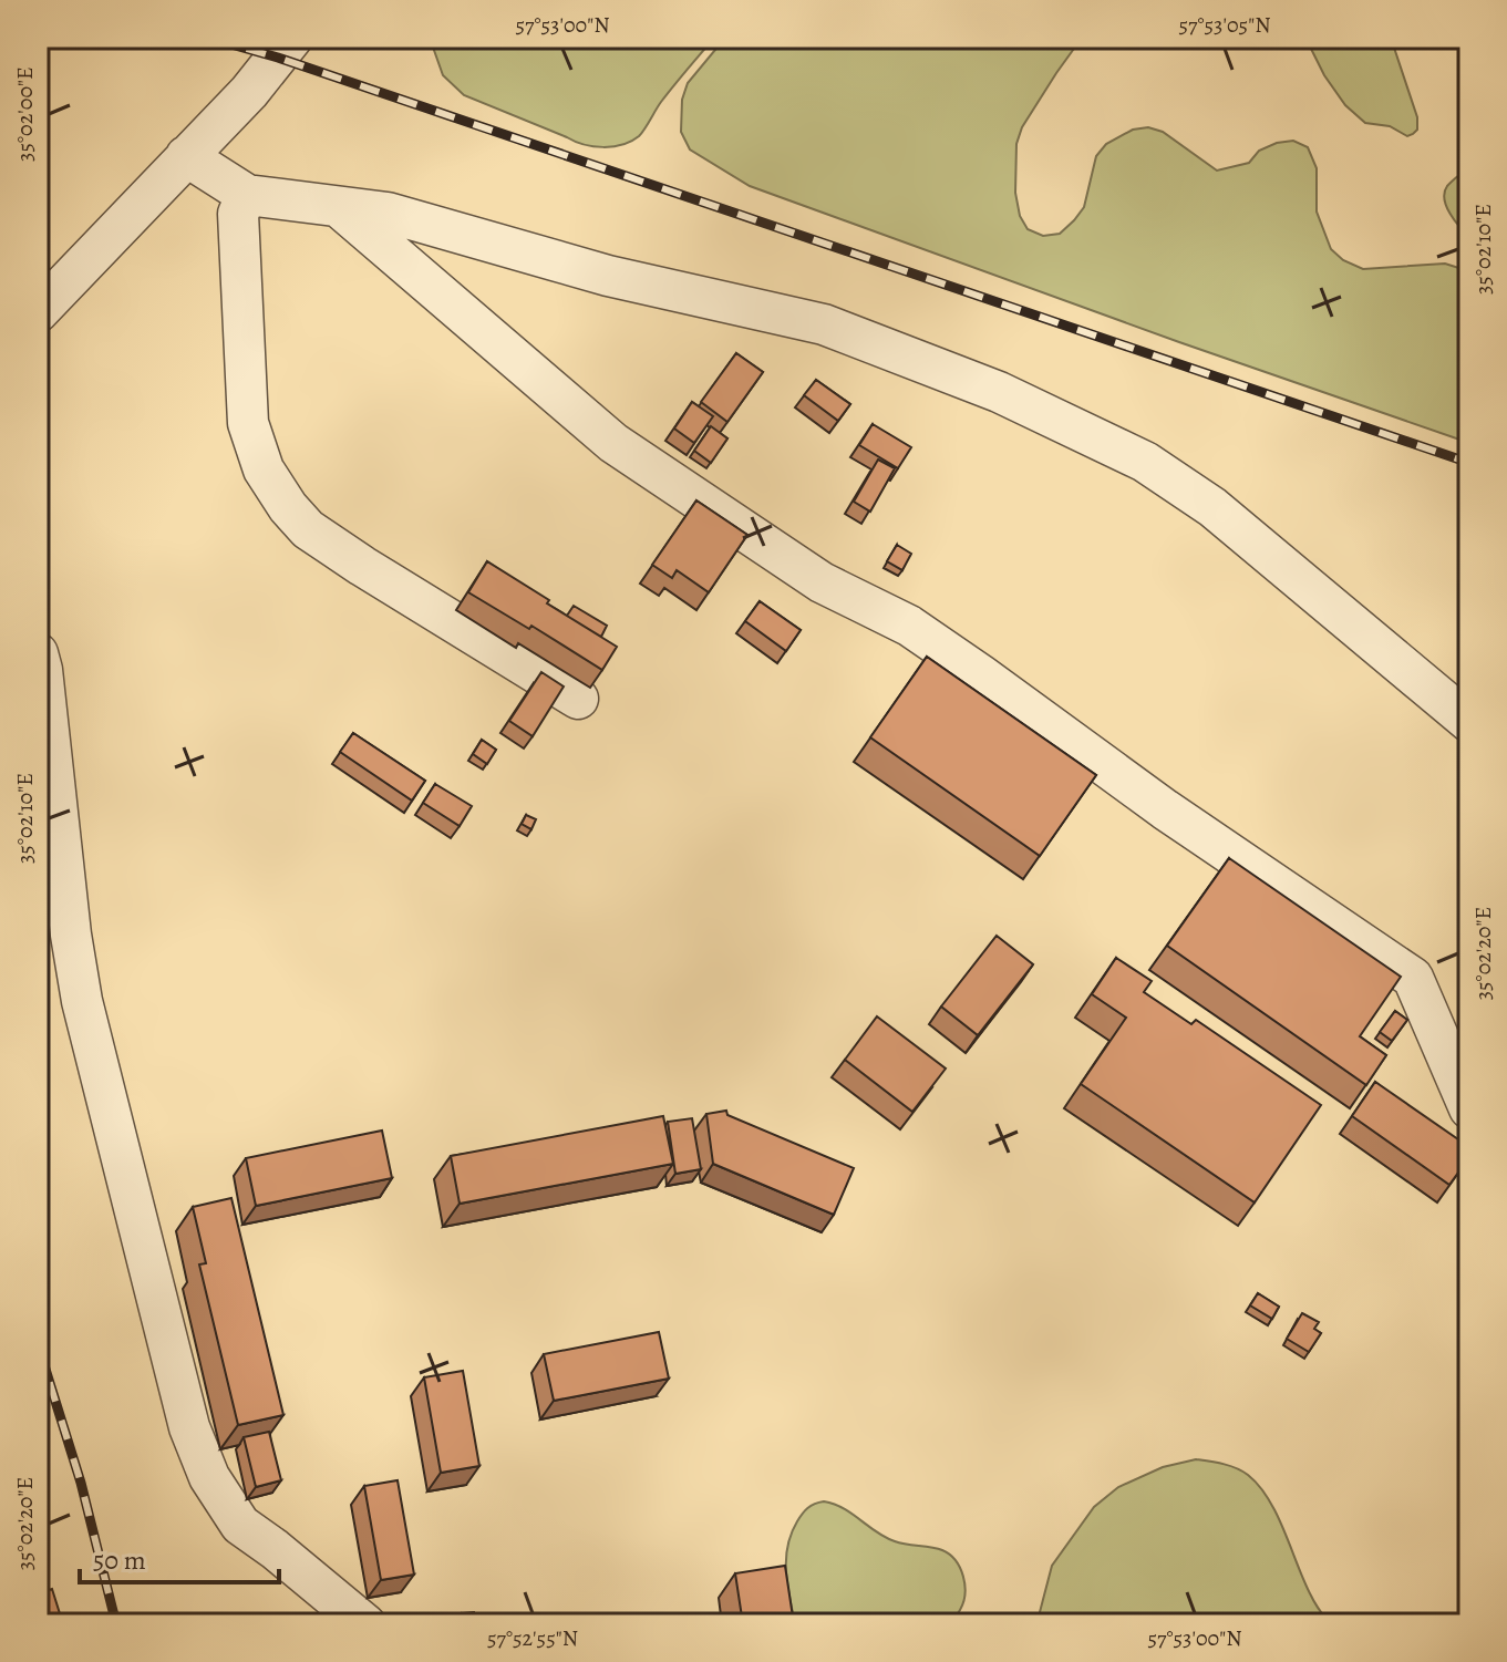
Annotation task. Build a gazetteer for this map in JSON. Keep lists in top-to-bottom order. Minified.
{"scale_bar":"50 m","coordinates":["57°53'00\"N","57°53'05\"N","35°02'00\"E","35°02'10\"E","35°02'20\"E","57°52'55\"N"]}
